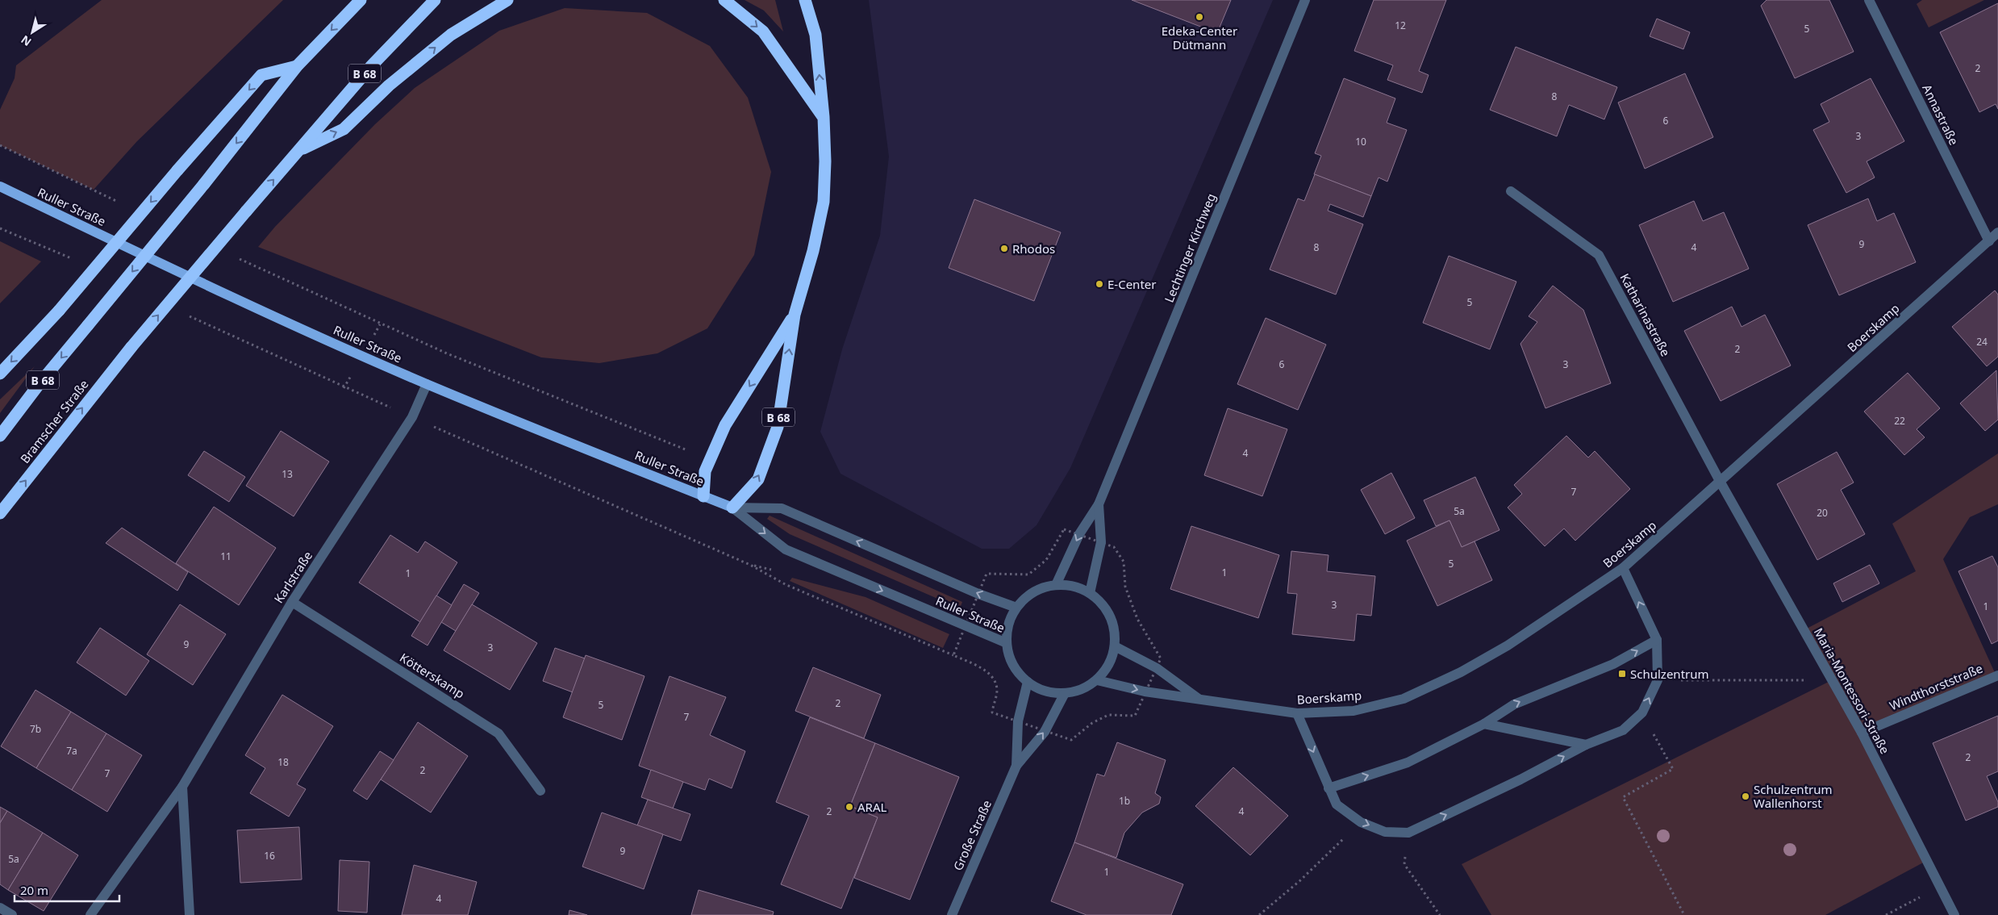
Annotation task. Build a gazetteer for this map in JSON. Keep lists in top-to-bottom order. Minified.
{"streets":{"highway":["B 68","Bramscher Straße"],"main road":["Ruller Straße"],"street":["Annastraße","Lechtinger Kirchweg","Katharinastraße","Boerskamp","Karlstraße","Kötterskamp","Windthorststraße","Maria-Montessori-Straße","Große Straße"]},"crossings":[["B 68","Ruller Straße"],["B 68","Bramscher Straße"],["Annastraße","Boerskamp"],["Ruller Straße","Lechtinger Kirchweg"],["Ruller Straße","Boerskamp"],["Ruller Straße","Karlstraße"],["Ruller Straße","Große Straße"],["Lechtinger Kirchweg","Boerskamp"],["Lechtinger Kirchweg","Große Straße"],["Katharinastraße","Boerskamp"],["Katharinastraße","Maria-Montessori-Straße"],["Boerskamp","Maria-Montessori-Straße"],["Boerskamp","Große Straße"],["Karlstraße","Kötterskamp"],["Windthorststraße","Maria-Montessori-Straße"]],"places":{"other":["Edeka-Center Dütmann","Rhodos","E-Center","Schulzentrum Wallenhorst","ARAL"],"transit":["Schulzentrum"]},"house_numbers":["12","5","2","8","6","3","10","9","8","4","5","24","2","6","3","22","4","13","7","5a","20","11","5","1","1","3","1","9","3","2","5","7","7b","7a","2","18","2","7","1b","2","4","9","16","5a","1","4"],"scale_bar":"20 m","north":"bottom left"}
